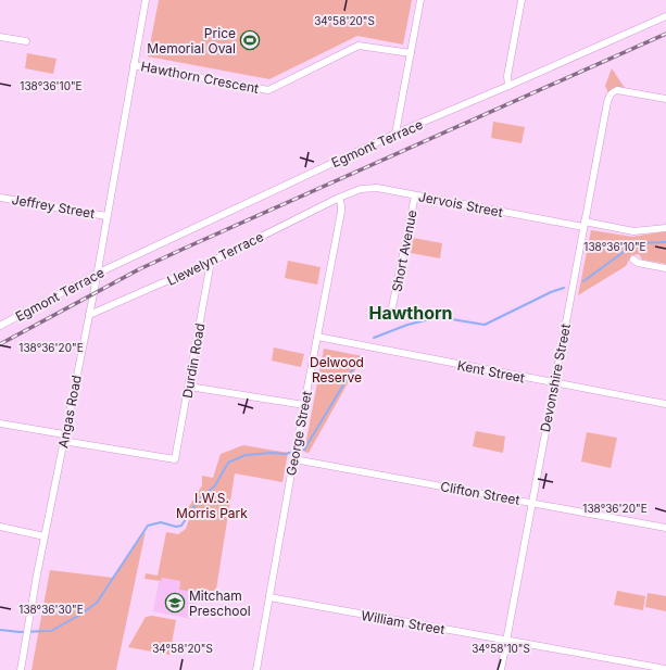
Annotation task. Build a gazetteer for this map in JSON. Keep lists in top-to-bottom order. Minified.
{"streets":{"street":["Hawthorn Crescent","Egmont Terrace","Jervois Street","Jeffrey Street","Short Avenue","Llewelyn Terrace","Durdin Road","Kent Street","Devonshire Street","Angas Road","George Street","Clifton Street","William Street"]},"crossings":[["Hawthorn Crescent","Angas Road"],["Egmont Terrace","Angas Road"],["Jervois Street","Short Avenue"],["Jervois Street","Llewelyn Terrace"],["Jervois Street","Devonshire Street"],["Jervois Street","George Street"],["Jeffrey Street","Angas Road"],["Llewelyn Terrace","Durdin Road"],["Llewelyn Terrace","Angas Road"],["Llewelyn Terrace","George Street"],["Durdin Road","Angas Road"],["Kent Street","Devonshire Street"],["Kent Street","George Street"],["Devonshire Street","Clifton Street"],["Devonshire Street","William Street"],["George Street","Clifton Street"],["George Street","William Street"]],"districts":["Hawthorn"],"parks":["Delwood Reserve","I.W.S. Morris Park"],"places":{"sports":["Price Memorial Oval"],"school or university":["Mitcham Preschool"]},"coordinates":["34°58'20\"S","138°36'10\"E","138°36'20\"E","138°36'30\"E","34°58'10\"S"]}
